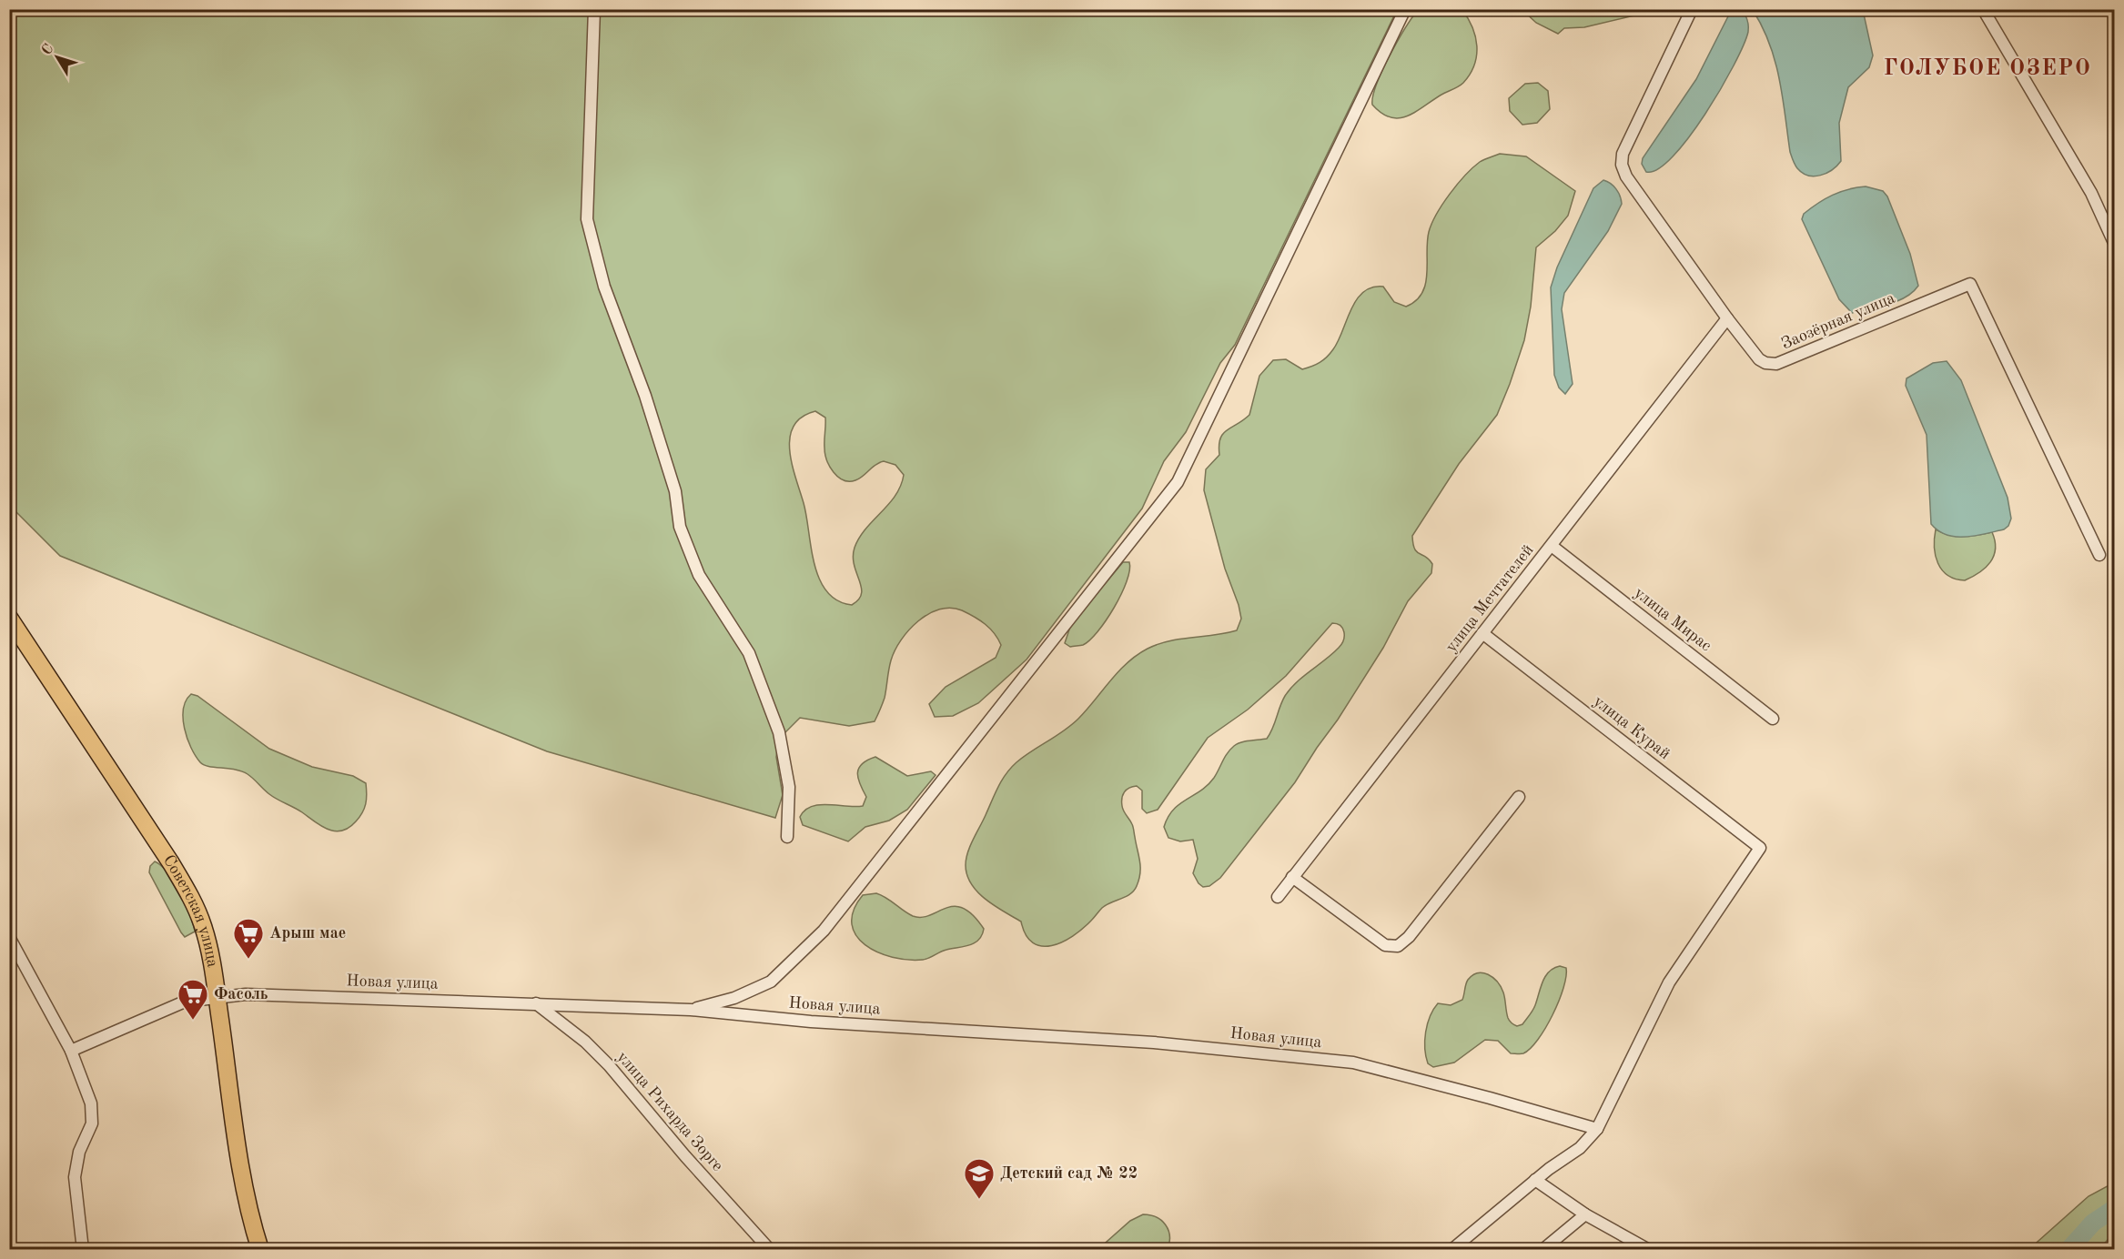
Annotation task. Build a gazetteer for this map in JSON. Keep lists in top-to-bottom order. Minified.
{"streets":{"main road":["Советская улица"],"street":["Заозёрная улица","улица Мечтателей","улица Мирас","улица Курай","Новая улица","улица Рихарда Зорге"]},"crossings":[["Заозёрная улица","улица Мечтателей"],["улица Мечтателей","улица Мирас"],["улица Мечтателей","улица Курай"],["улица Курай","Новая улица"],["Советская улица","Новая улица"],["Новая улица","улица Рихарда Зорге"]],"districts":["ГОЛУБОЕ ОЗЕРО"],"places":{"supermarket":["Арыш мае","Фасоль"],"school or university":["Детский сад № 22"]},"north":"top left"}
